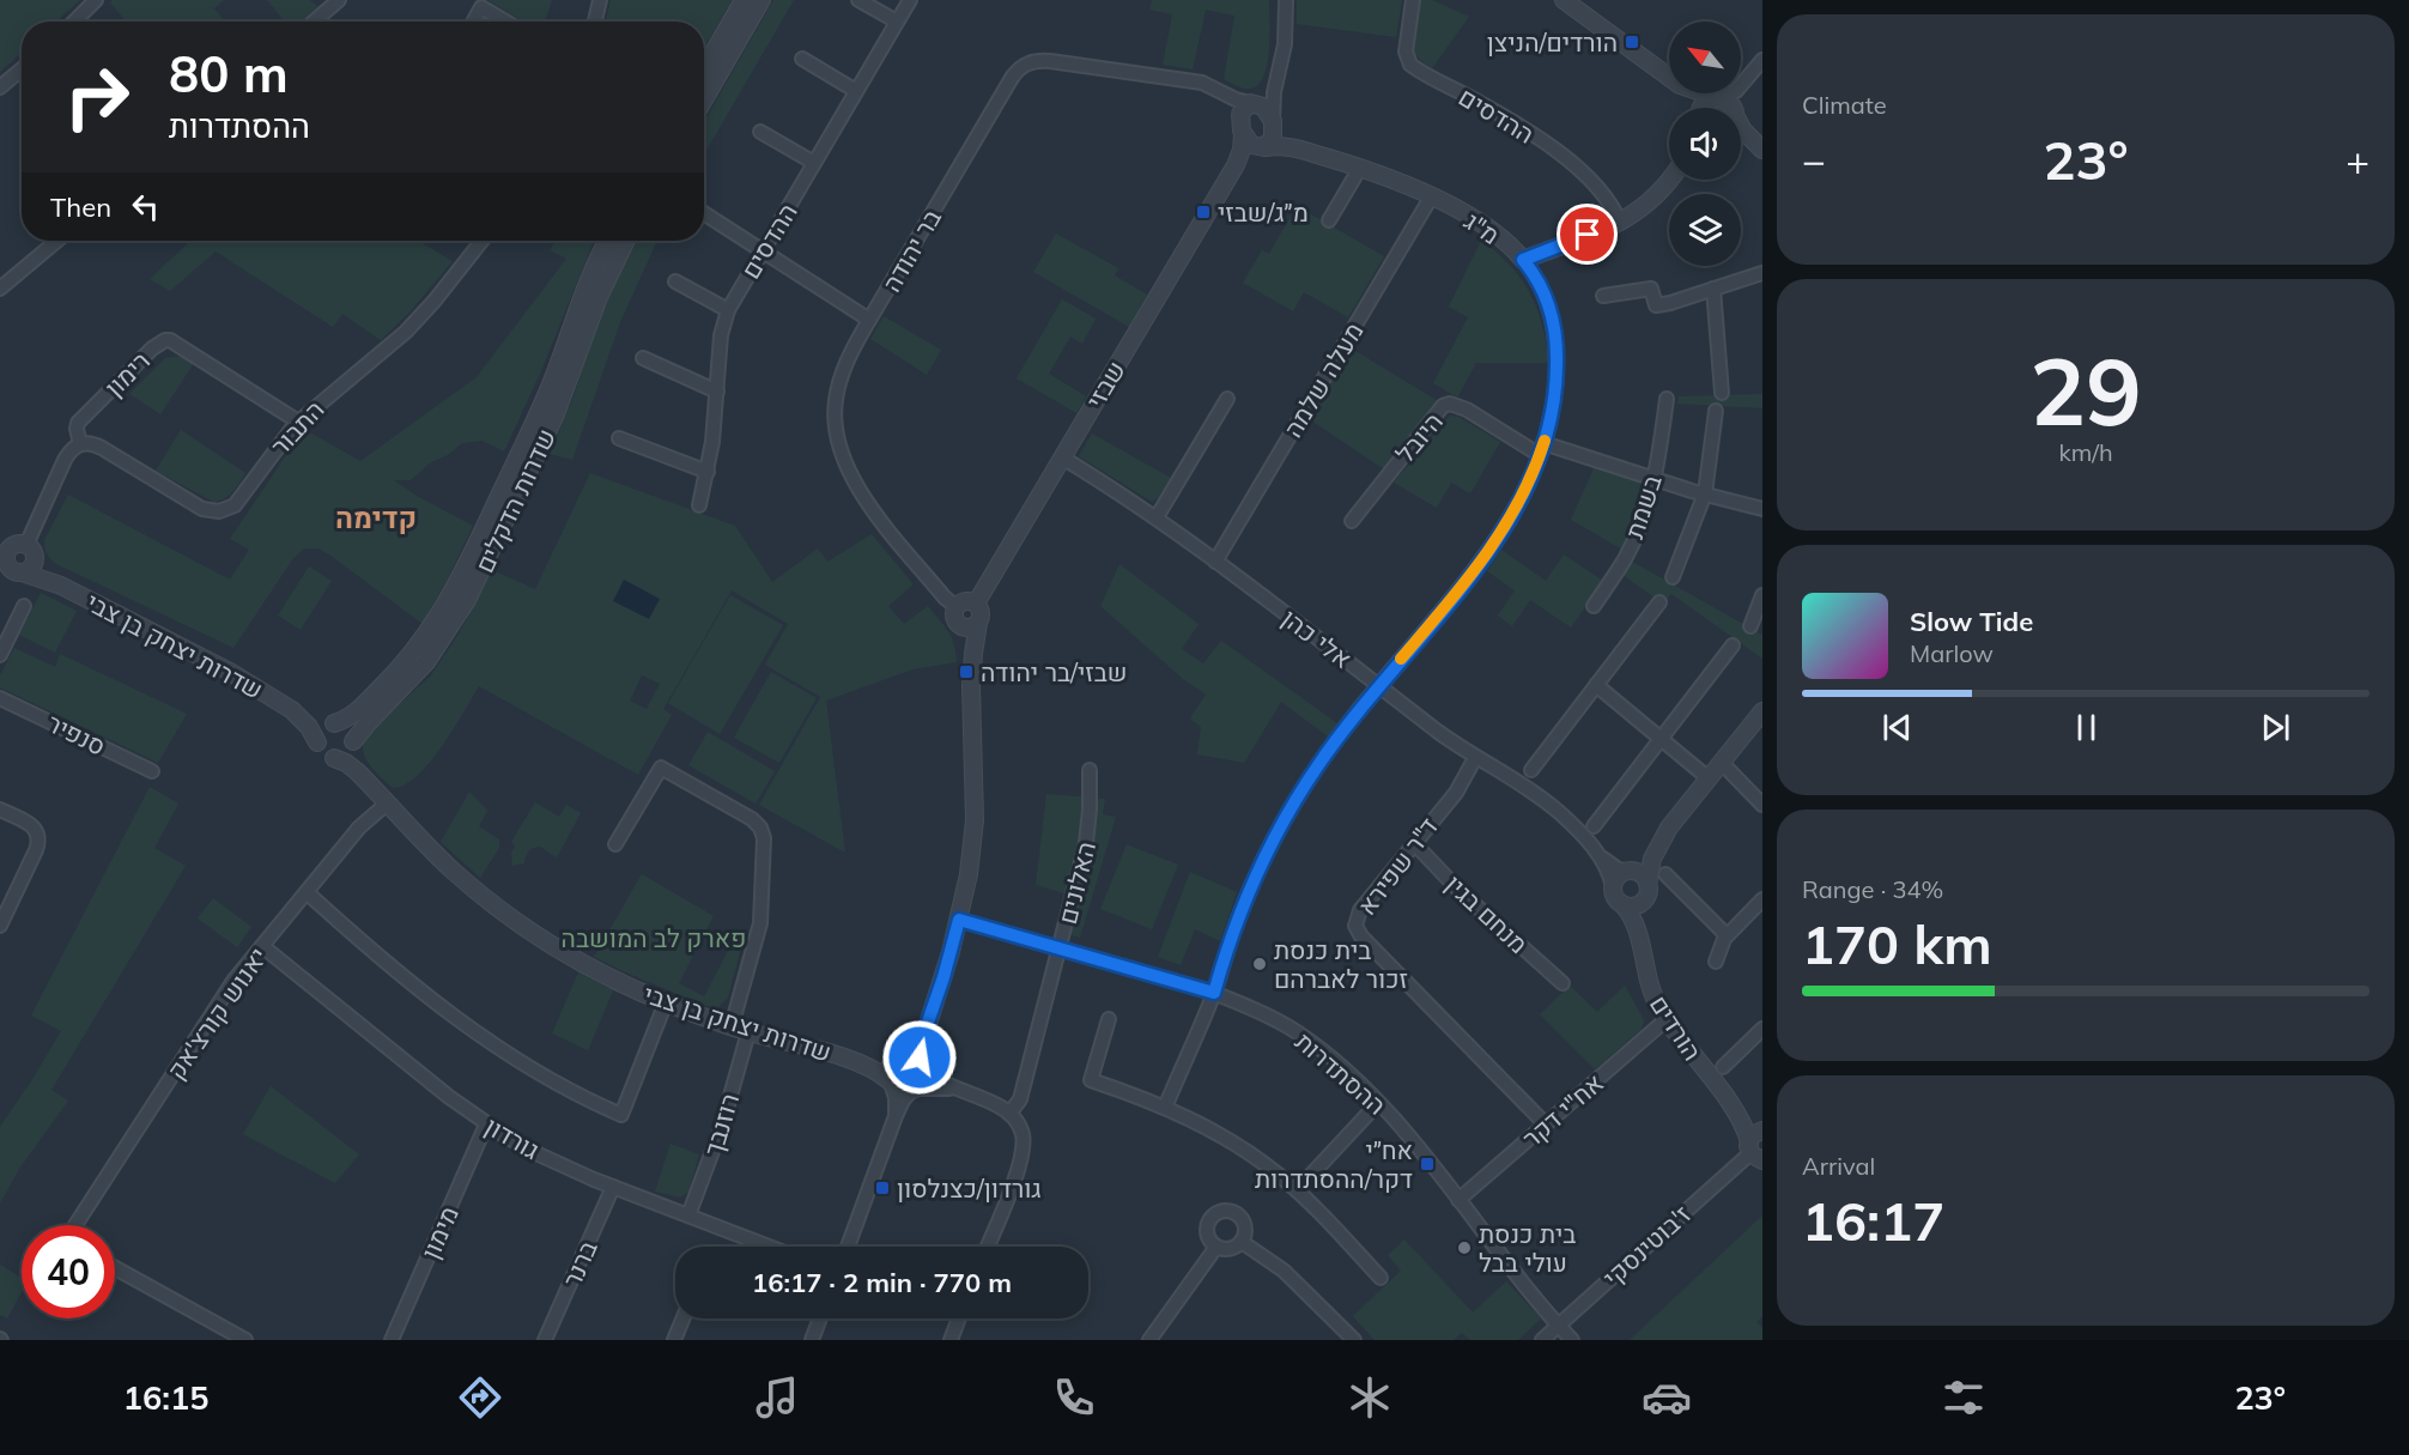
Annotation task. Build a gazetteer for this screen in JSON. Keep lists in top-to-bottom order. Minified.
{"streets":{"street":["ההדסים","מ\"ג","בר יהודה","רימון","מעלה שלמה","שבזי","התבור","היובל","שדרות הדקלים","בשמת","אלי כהן","שדרות יצחק בן צבי","סנפיר","ד\"ר שפירא","האלונים","מנחם בגין","יאנוש קורצ'אק","הורדים","ההסתדרות","אח\"י דקר","רוזנבך","גורדון","מימון","ז'בוטינסקי","ברנר"]},"crossings":[["מ\"ג","בר יהודה"],["מ\"ג","מעלה שלמה"],["מ\"ג","שבזי"],["מ\"ג","היובל"],["מ\"ג","אלי כהן"],["מ\"ג","ההסתדרות"],["בר יהודה","שבזי"],["רימון","התבור"],["רימון","שדרות יצחק בן צבי"],["מעלה שלמה","אלי כהן"],["שבזי","אלי כהן"],["שדרות הדקלים","שדרות יצחק בן צבי"],["אלי כהן","ד\"ר שפירא"],["אלי כהן","הורדים"],["שדרות יצחק בן צבי","יאנוש קורצ'אק"],["שדרות יצחק בן צבי","רוזנבך"],["ד\"ר שפירא","מנחם בגין"],["ד\"ר שפירא","אח\"י דקר"],["האלונים","ההסתדרות"],["יאנוש קורצ'אק","גורדון"],["הורדים","אח\"י דקר"],["הורדים","ז'בוטינסקי"],["ההסתדרות","אח\"י דקר"],["ההסתדרות","ז'בוטינסקי"],["רוזנבך","גורדון"],["גורדון","מימון"],["גורדון","ברנר"]],"districts":["קדימה"],"parks":["פארק לב המושבה"],"places":{"transit":["הורדים/הניצן","מ״ג/שבזי","שבזי/בר יהודה","אח״י דקר/ההסתדרות","גורדון/כצנלסון"],"other":["בית כנסת זכור לאברהם","בית כנסת עולי בבל"]},"north":"top left","page":{"tile":["Climate",["29","km/h"],["Range · 34%","170 km"],["Arrival","16:17"]],"turn":["80 m","ההסתדרות"],"heat":["−","23°","+"],"then":"Then","song":["Slow Tide","Marlow"],"limit":"40","trip":"16:17 · 2 min · 770 m","tabs":["16:15","23°"]}}
